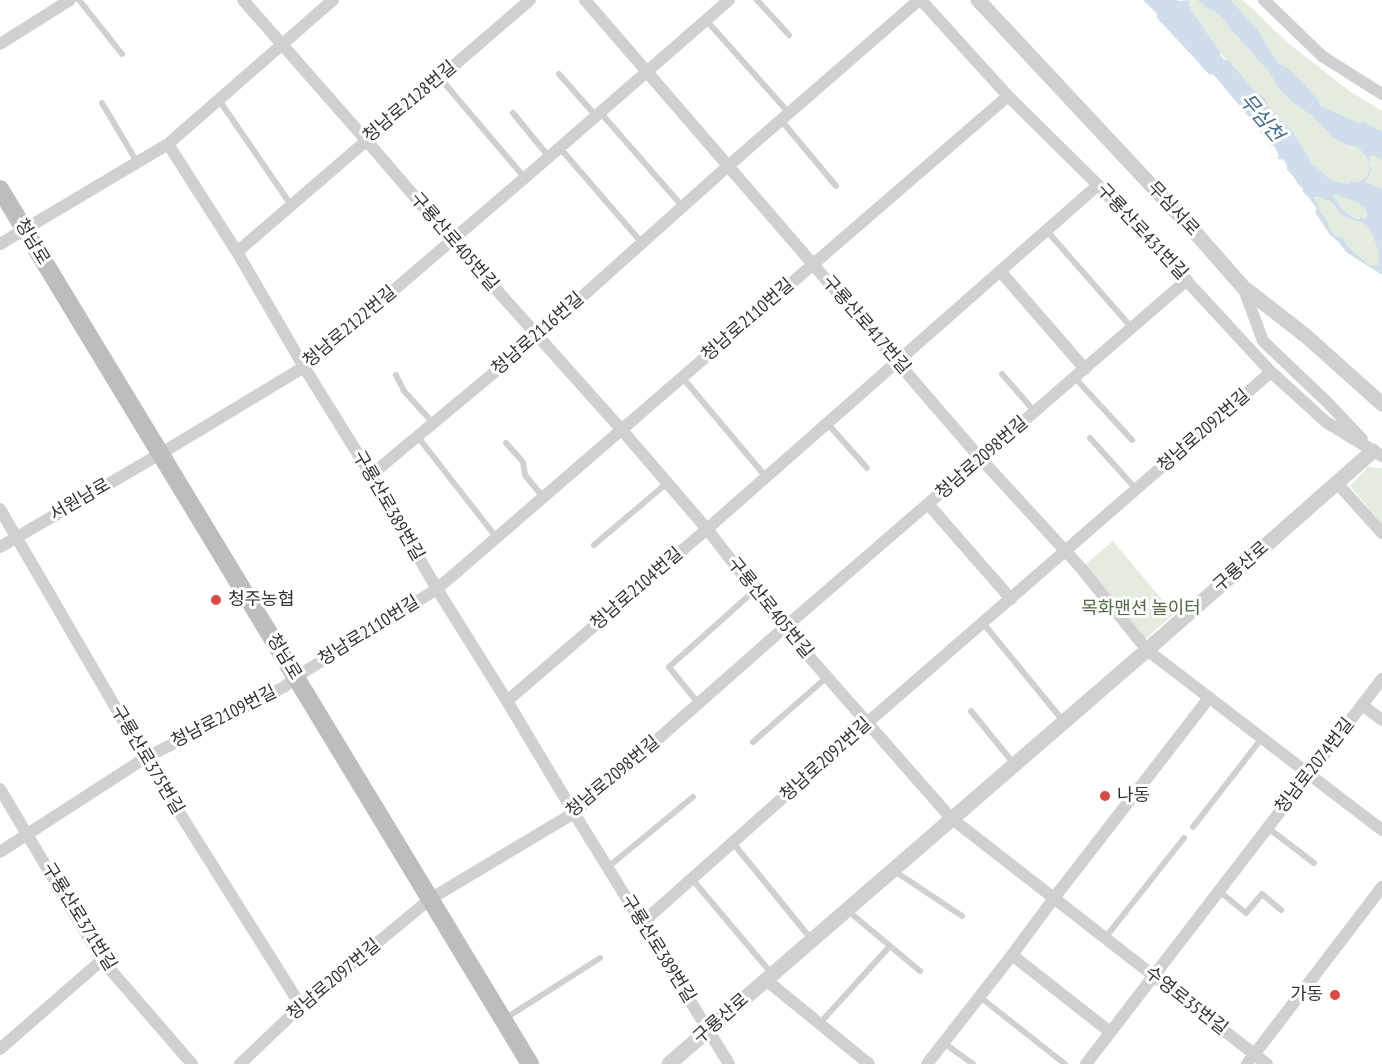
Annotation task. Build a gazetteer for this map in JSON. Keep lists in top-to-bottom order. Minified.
{"streets":{"main road":["청남로"],"street":["청남로2128번길","무심서로","구룡산로431번길","구룡산로405번길","청남로2110번길","구룡산로417번길","청남로2122번길","청남로2116번길","청남로2092번길","청남로2098번길","서원남로","구룡산로389번길","구룡산로","청남로2104번길","청남로2109번길","구룡산로375번길","청남로2074번길","구룡산로371번길","청남로2097번길","수영로35번길"]},"crossings":[["청남로2128번길","구룡산로405번길"],["청남로2128번길","구룡산로389번길"],["구룡산로431번길","청남로2110번길"],["구룡산로431번길","청남로2116번길"],["구룡산로431번길","청남로2092번길"],["구룡산로431번길","청남로2098번길"],["구룡산로431번길","구룡산로"],["구룡산로431번길","청남로2104번길"],["청남로","청남로2110번길"],["청남로","청남로2122번길"],["청남로","청남로2098번길"],["청남로","서원남로"],["청남로","청남로2109번길"],["청남로","청남로2097번길"],["구룡산로405번길","청남로2110번길"],["구룡산로405번길","청남로2122번길"],["구룡산로405번길","청남로2116번길"],["구룡산로405번길","청남로2092번길"],["구룡산로405번길","청남로2098번길"],["구룡산로405번길","구룡산로"],["구룡산로405번길","청남로2104번길"],["구룡산로405번길","수영로35번길"],["청남로2110번길","구룡산로417번길"],["청남로2110번길","구룡산로389번길"],["청남로2110번길","청남로2109번길"],["구룡산로417번길","청남로2122번길"],["구룡산로417번길","청남로2116번길"],["구룡산로417번길","청남로2092번길"],["구룡산로417번길","청남로2098번길"],["구룡산로417번길","구룡산로"],["구룡산로417번길","청남로2104번길"],["구룡산로417번길","청남로2074번길"],["청남로2122번길","서원남로"],["청남로2122번길","구룡산로389번길"],["청남로2116번길","구룡산로389번길"],["청남로2092번길","청남로2098번길"],["청남로2092번길","구룡산로389번길"],["청남로2098번길","구룡산로389번길"],["청남로2098번길","청남로2097번길"],["서원남로","구룡산로375번길"],["구룡산로389번길","구룡산로"],["구룡산로389번길","청남로2104번길"],["구룡산로","수영로35번길"],["청남로2109번길","구룡산로375번길"],["청남로2109번길","구룡산로371번길"],["구룡산로375번길","청남로2097번길"],["청남로2074번길","수영로35번길"]],"water":["무심천"],"parks":["목화맨션 놀이터"],"places":["청주농협","나동","가동"]}
